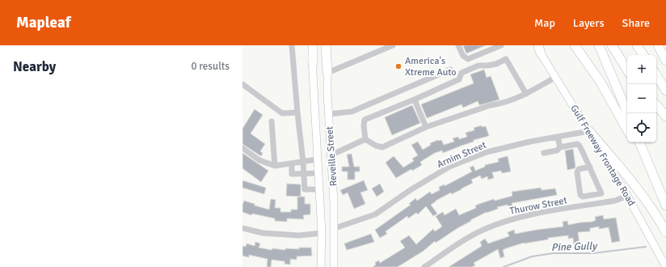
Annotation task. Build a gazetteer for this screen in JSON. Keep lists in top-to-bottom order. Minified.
{"streets":{"main road":["Gulf Freeway Frontage Road","Reveille Street"],"street":["Arnim Street","Thurow Street"]},"crossings":[["Arnim Street","Gulf Freeway Frontage Road"],["Arnim Street","Reveille Street"],["Gulf Freeway Frontage Road","Thurow Street"]],"water":["Pine Gully"],"places":["America's Xtreme Auto"],"page":{"header":"Mapleaf","nav":["Map","Layers","Share"],"heading":["Nearby","0 results"],"map_buttons":["+","−"]}}
